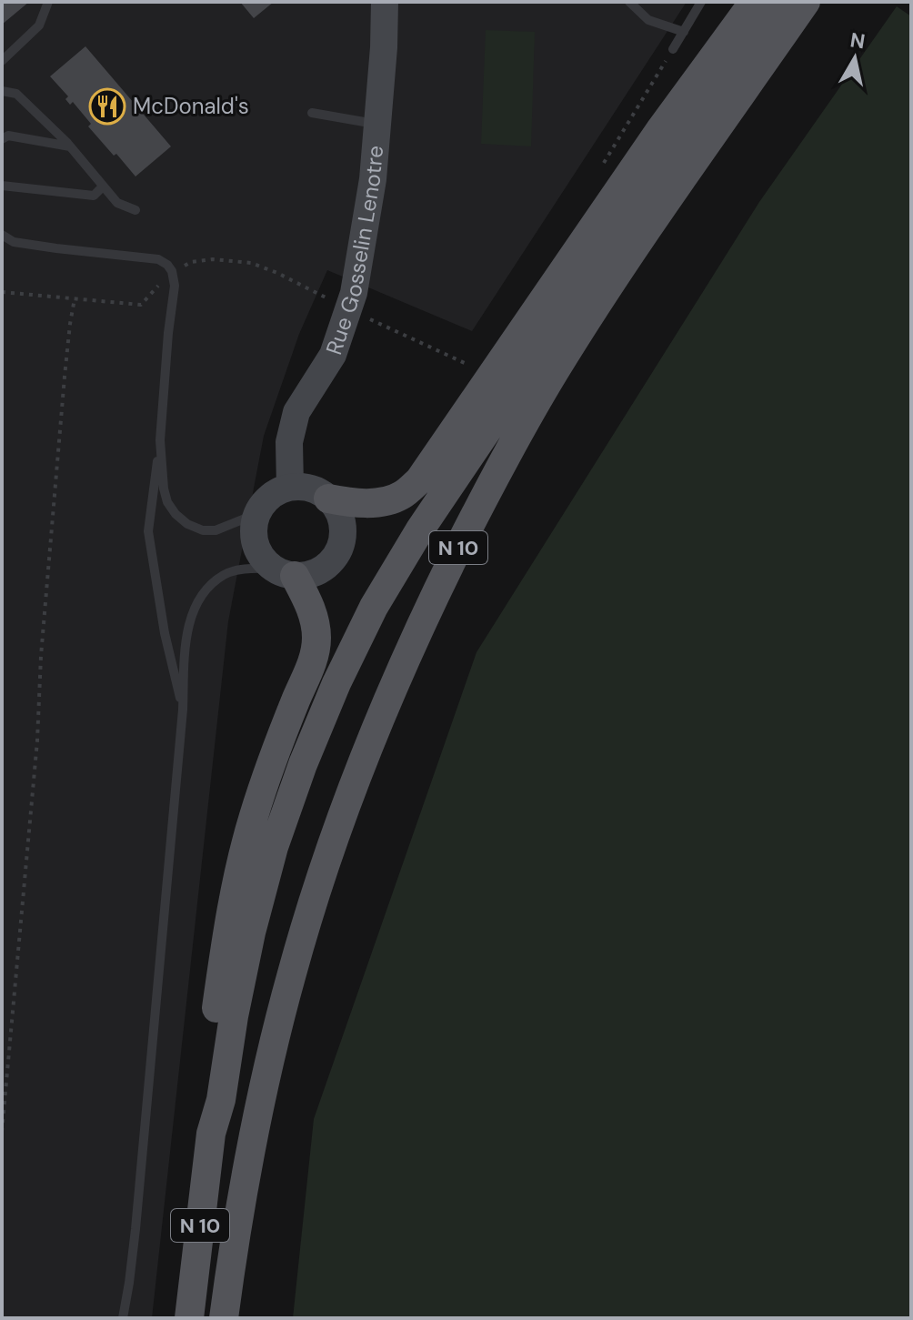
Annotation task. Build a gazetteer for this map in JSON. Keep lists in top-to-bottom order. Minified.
{"streets":{"main road":["Rue Gosselin Lenotre","N 10"]},"places":{"restaurant":["McDonald's"]},"north":"top"}
